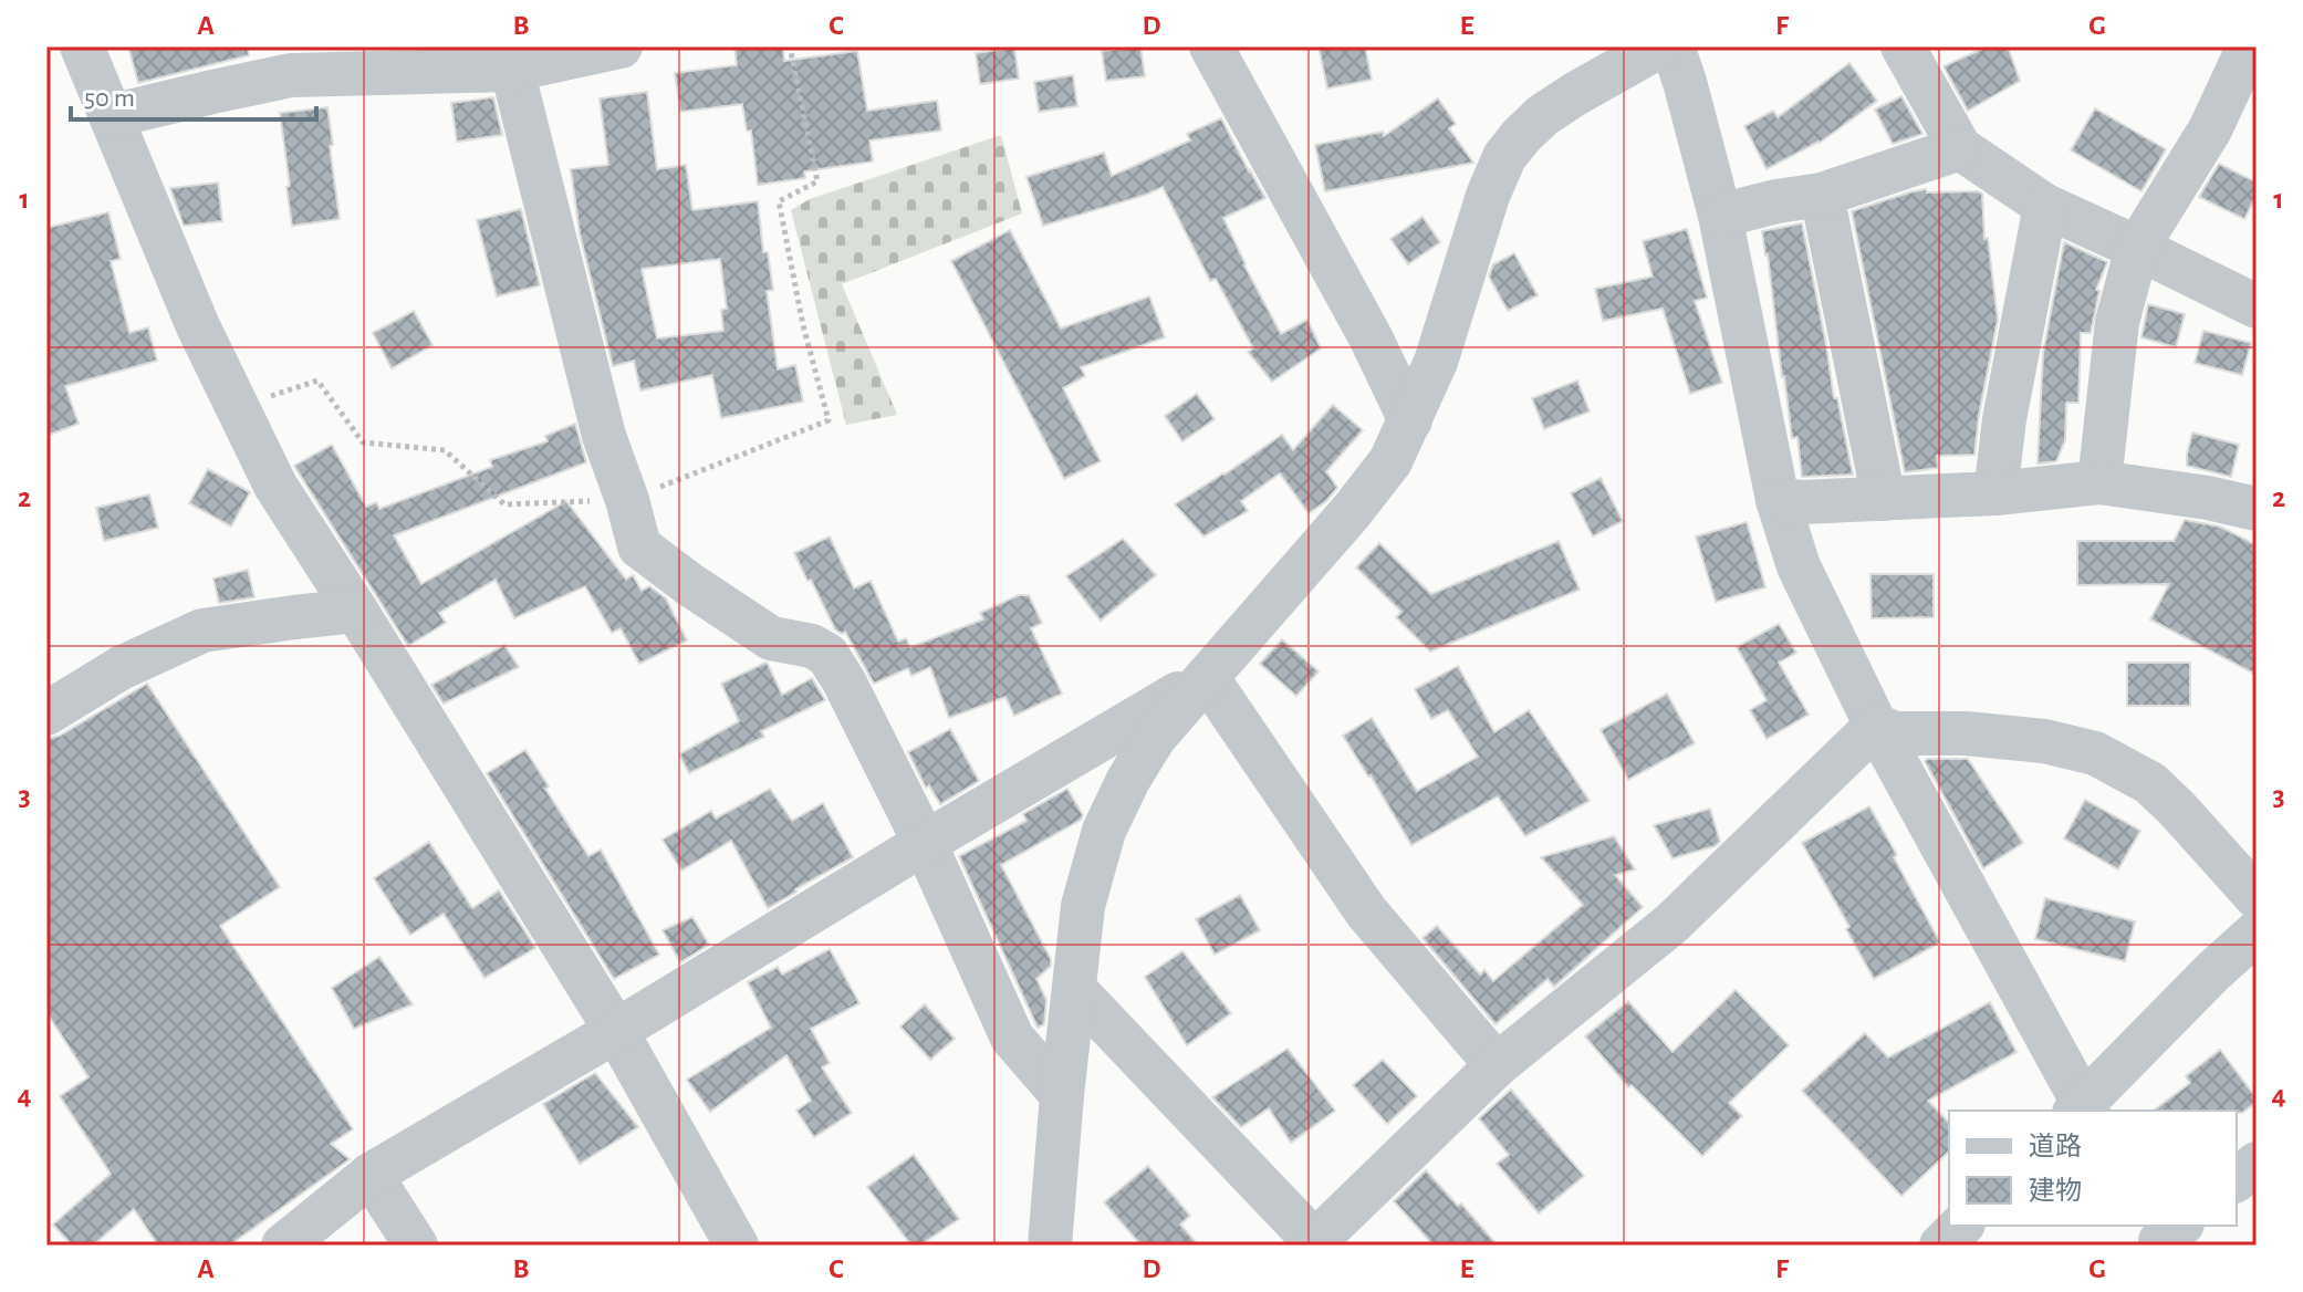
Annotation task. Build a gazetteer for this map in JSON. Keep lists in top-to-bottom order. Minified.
{"legend":["道路","建物"],"scale_bar":"50 m","grid":{"columns":["A","B","C","D","E","F","G"],"rows":["1","2","3","4"]}}
